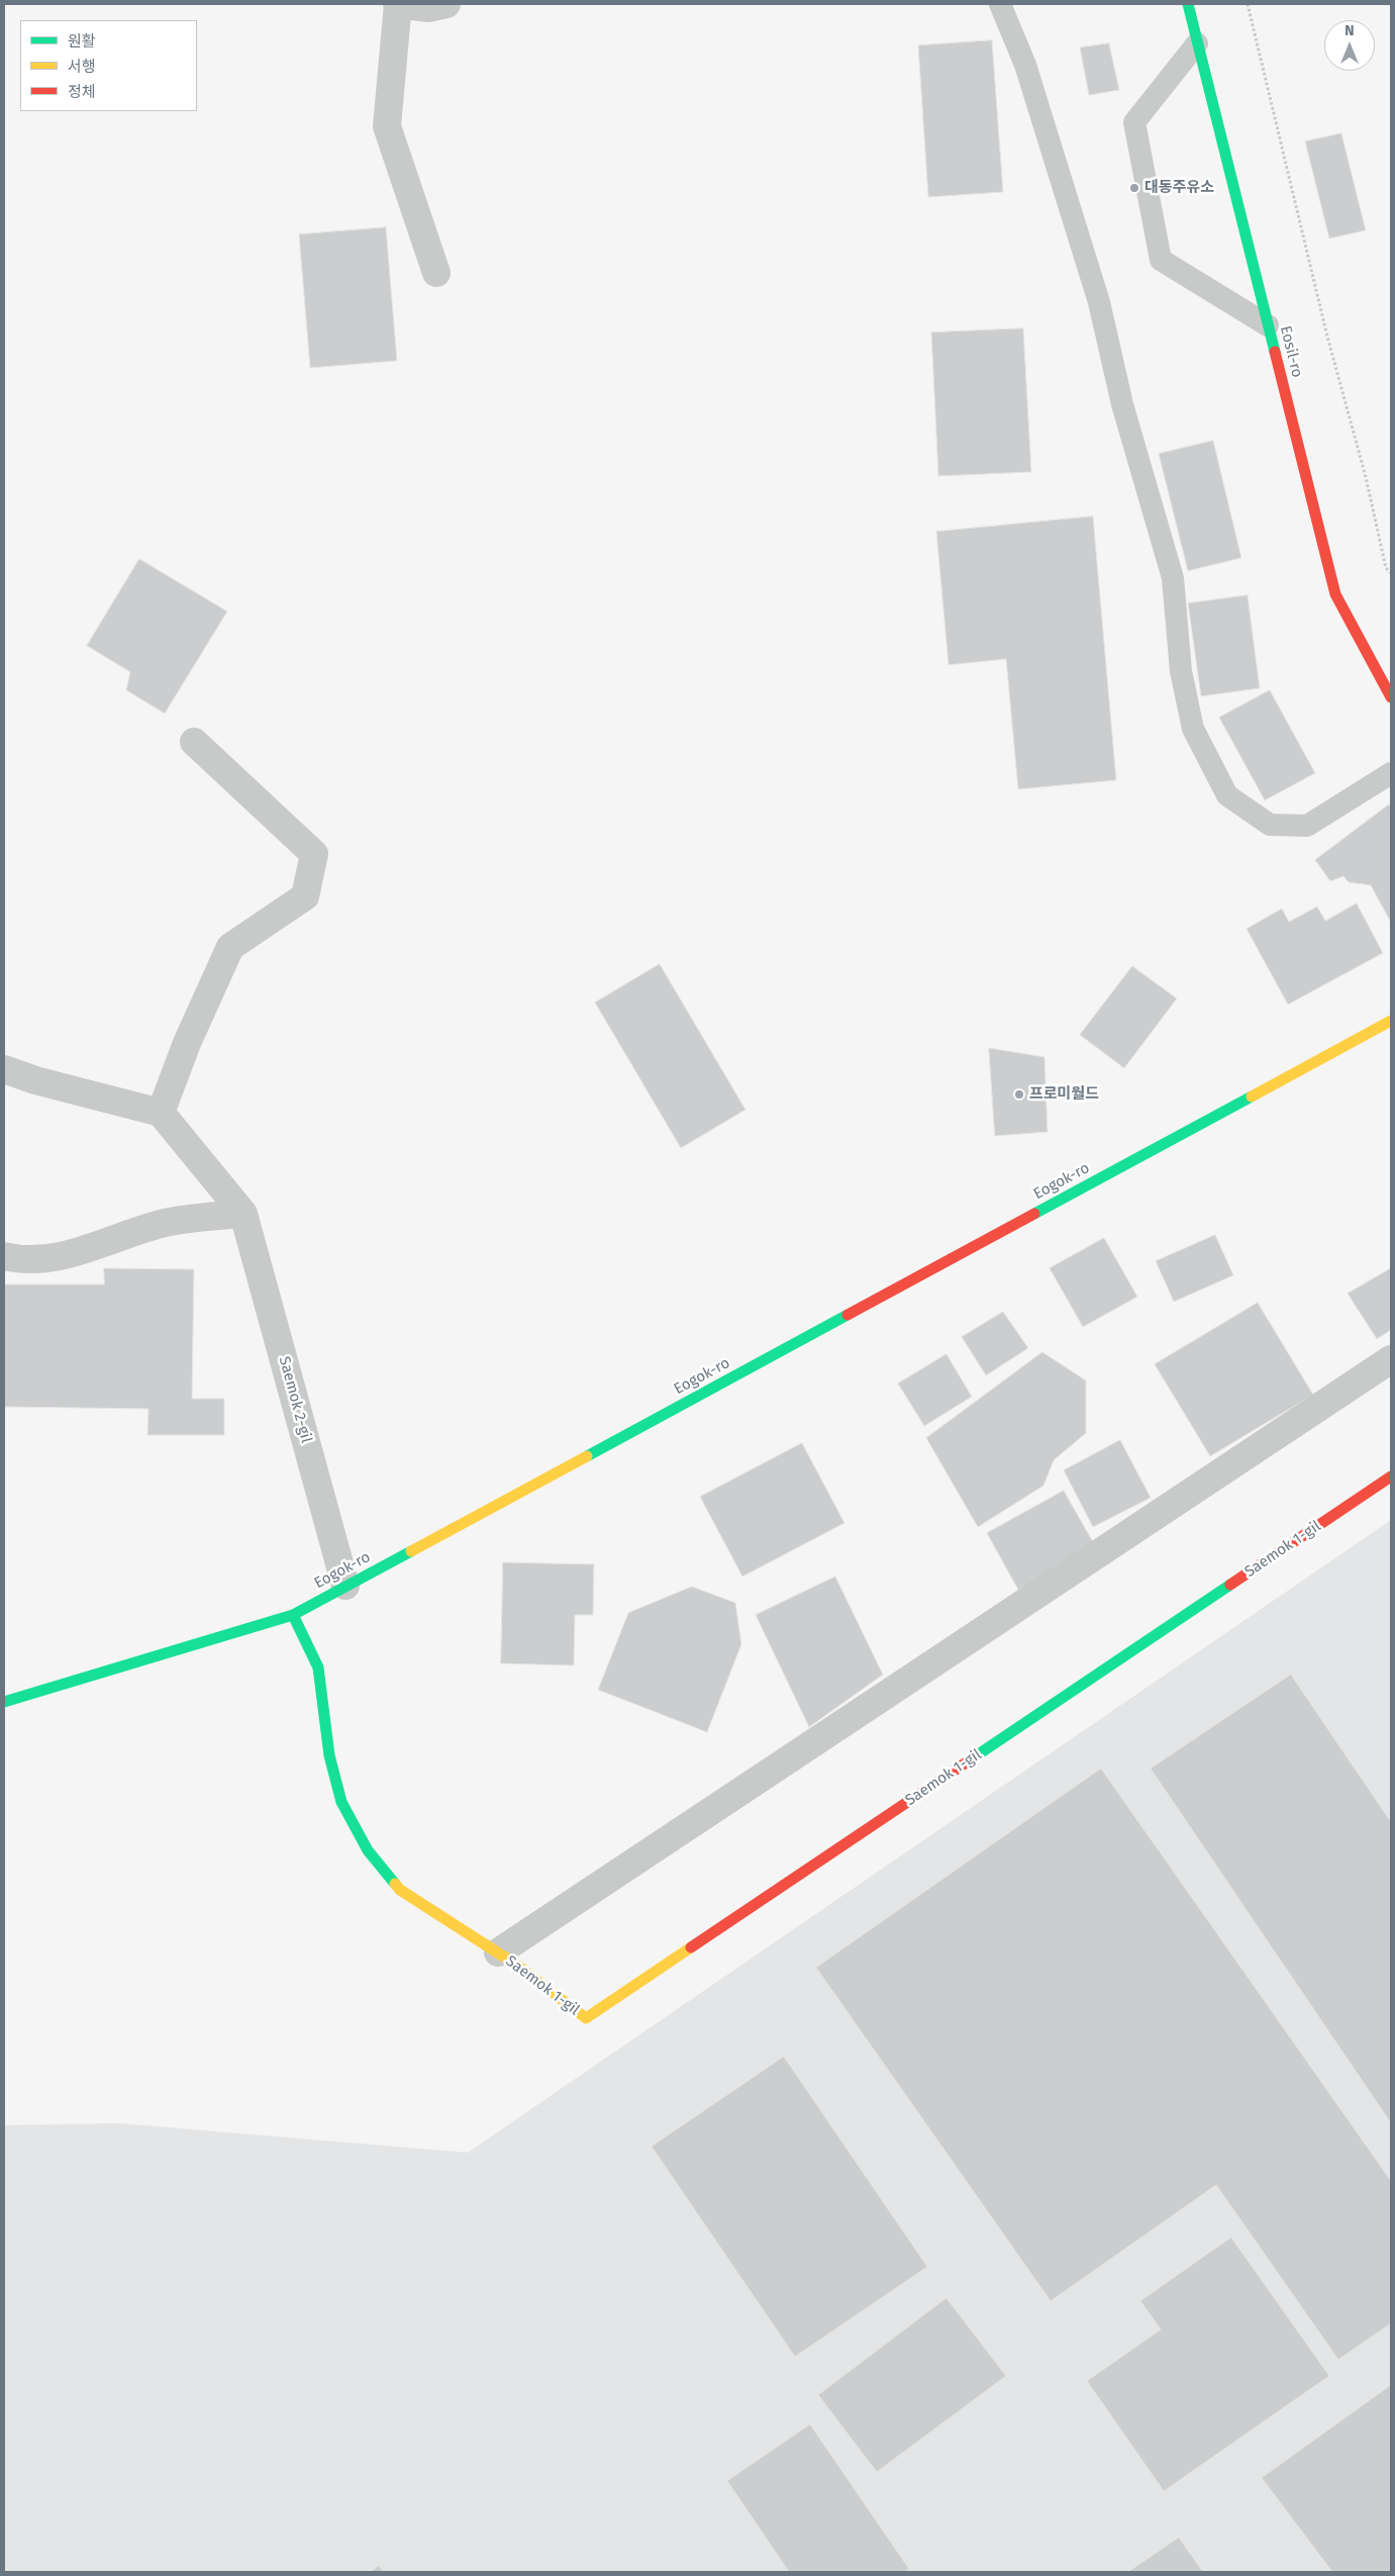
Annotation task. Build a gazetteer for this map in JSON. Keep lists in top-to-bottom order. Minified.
{"streets":{"street":["Eosil-ro","Eogok-ro","Saemok 2-gil","Saemok 1-gil"]},"crossings":[["Eogok-ro","Saemok 2-gil"],["Eogok-ro","Saemok 1-gil"]],"places":["대동주유소","프로미월드"],"legend":["원활","서행","정체"],"north":"top"}
